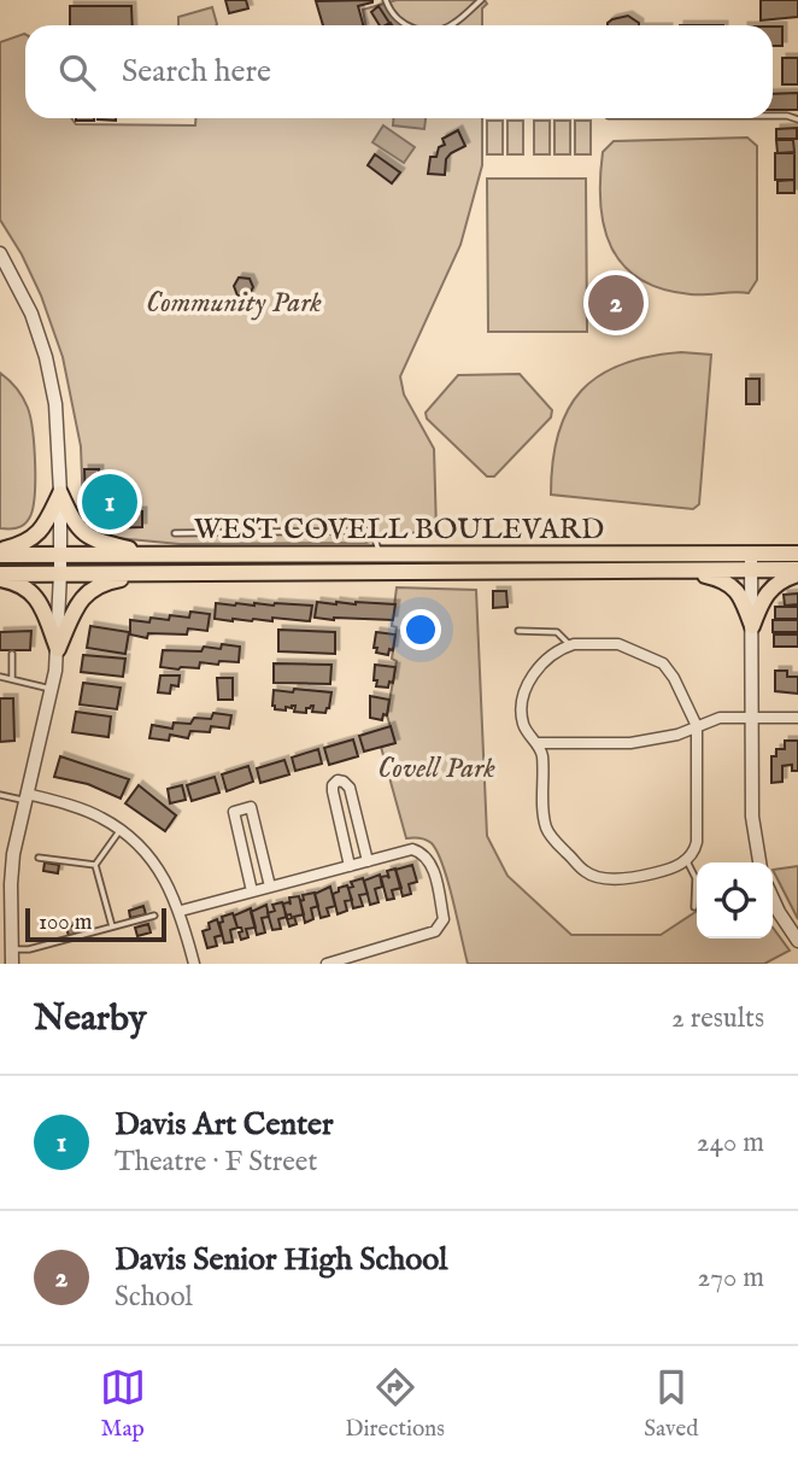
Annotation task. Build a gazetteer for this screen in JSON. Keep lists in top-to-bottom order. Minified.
{"streets":{"main road":["WEST COVELL BOULEVARD"]},"parks":["Community Park","Covell Park"],"scale_bar":"100 m","page":{"search":"Search here","pins":["2","1"],"scale":"100 m","heading":["Nearby","2 results"],"list":[{"mark":"1","name":"Davis Art Center","note":"Theatre · F Street","value":"240 m"},{"mark":"2","name":"Davis Senior High School","note":"School","value":"270 m"}],"nav":["Map","Directions","Saved"]}}
